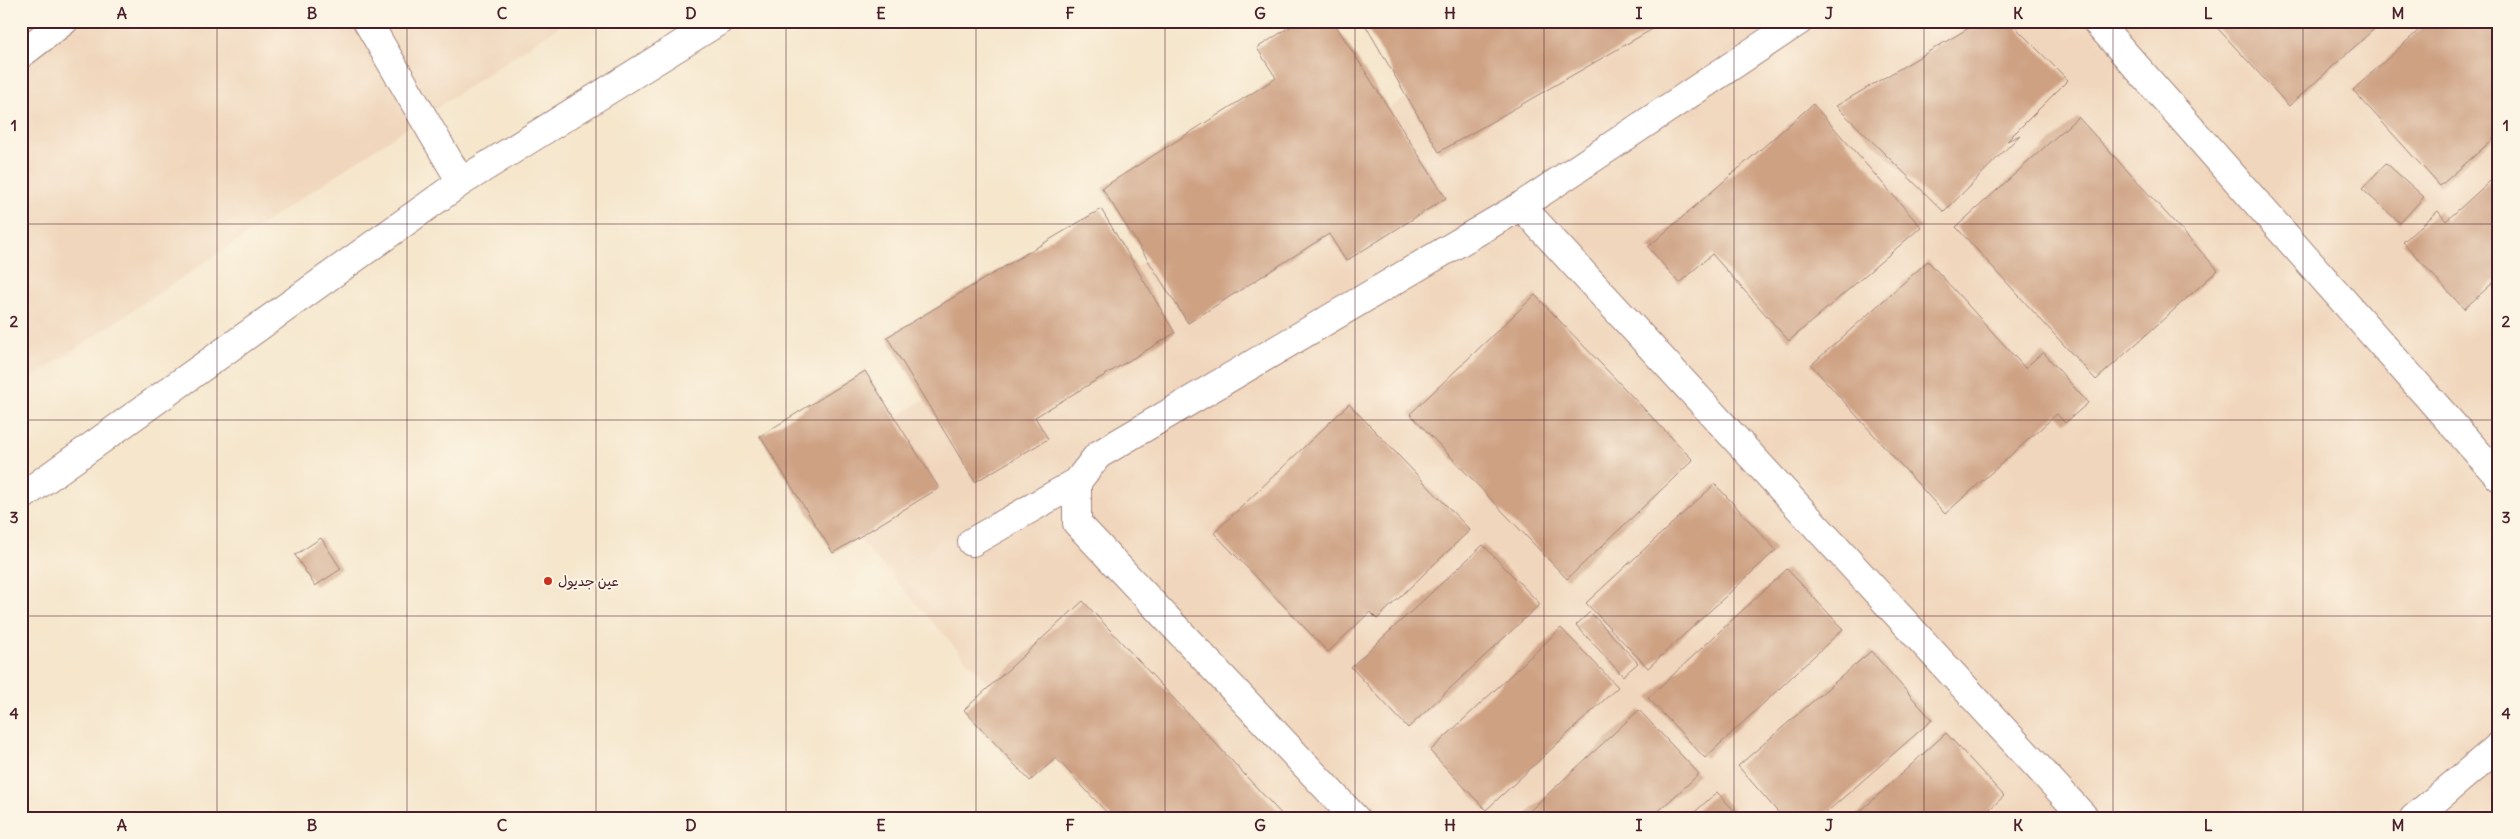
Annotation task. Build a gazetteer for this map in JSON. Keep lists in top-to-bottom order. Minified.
{"places":["عين جديول"],"grid":{"columns":["A","B","C","D","E","F","G","H","I","J","K","L","M"],"rows":["1","2","3","4"]}}
